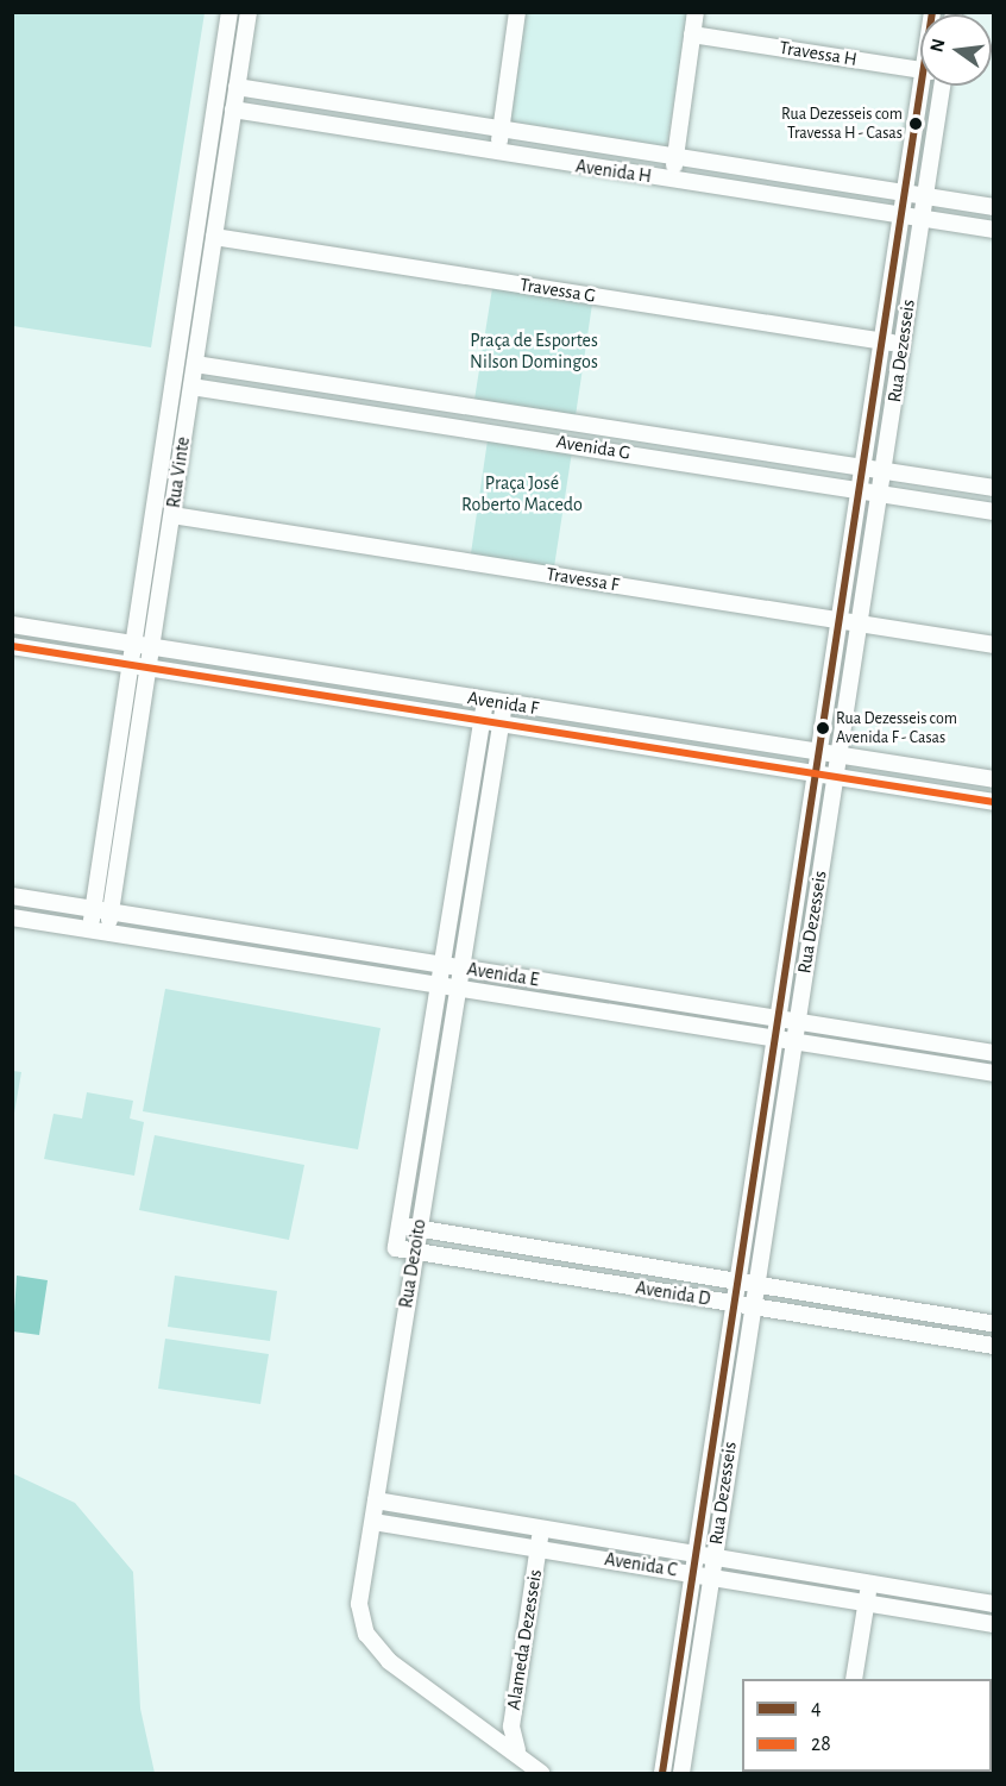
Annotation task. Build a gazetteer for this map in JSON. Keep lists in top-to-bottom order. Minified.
{"streets":{"street":["Travessa H","Avenida H","Travessa G","Rua Dezesseis","Avenida G","Rua Vinte","Travessa F","Avenida F","Avenida E","Rua Dezoito","Avenida D","Avenida C","Alameda Dezesseis"]},"crossings":[["Avenida H","Rua Dezesseis"],["Avenida H","Rua Vinte"],["Travessa G","Rua Dezesseis"],["Travessa G","Rua Vinte"],["Rua Dezesseis","Avenida G"],["Rua Dezesseis","Travessa F"],["Rua Dezesseis","Avenida F"],["Rua Dezesseis","Avenida E"],["Rua Dezesseis","Avenida D"],["Rua Dezesseis","Avenida C"],["Avenida G","Rua Vinte"],["Rua Vinte","Travessa F"],["Rua Vinte","Avenida F"],["Rua Vinte","Avenida E"],["Avenida F","Rua Dezoito"],["Avenida E","Rua Dezoito"],["Rua Dezoito","Avenida D"],["Rua Dezoito","Avenida C"],["Rua Dezoito","Alameda Dezesseis"],["Avenida C","Alameda Dezesseis"]],"parks":["Praça de Esportes Nilson Domingos","Praça José Roberto Macedo"],"places":["Rua Dezesseis com Travessa H - Casas","Rua Dezesseis com Avenida F - Casas"],"lines":["transit line 4","transit line 28"],"legend":["4","28"],"north":"left"}
